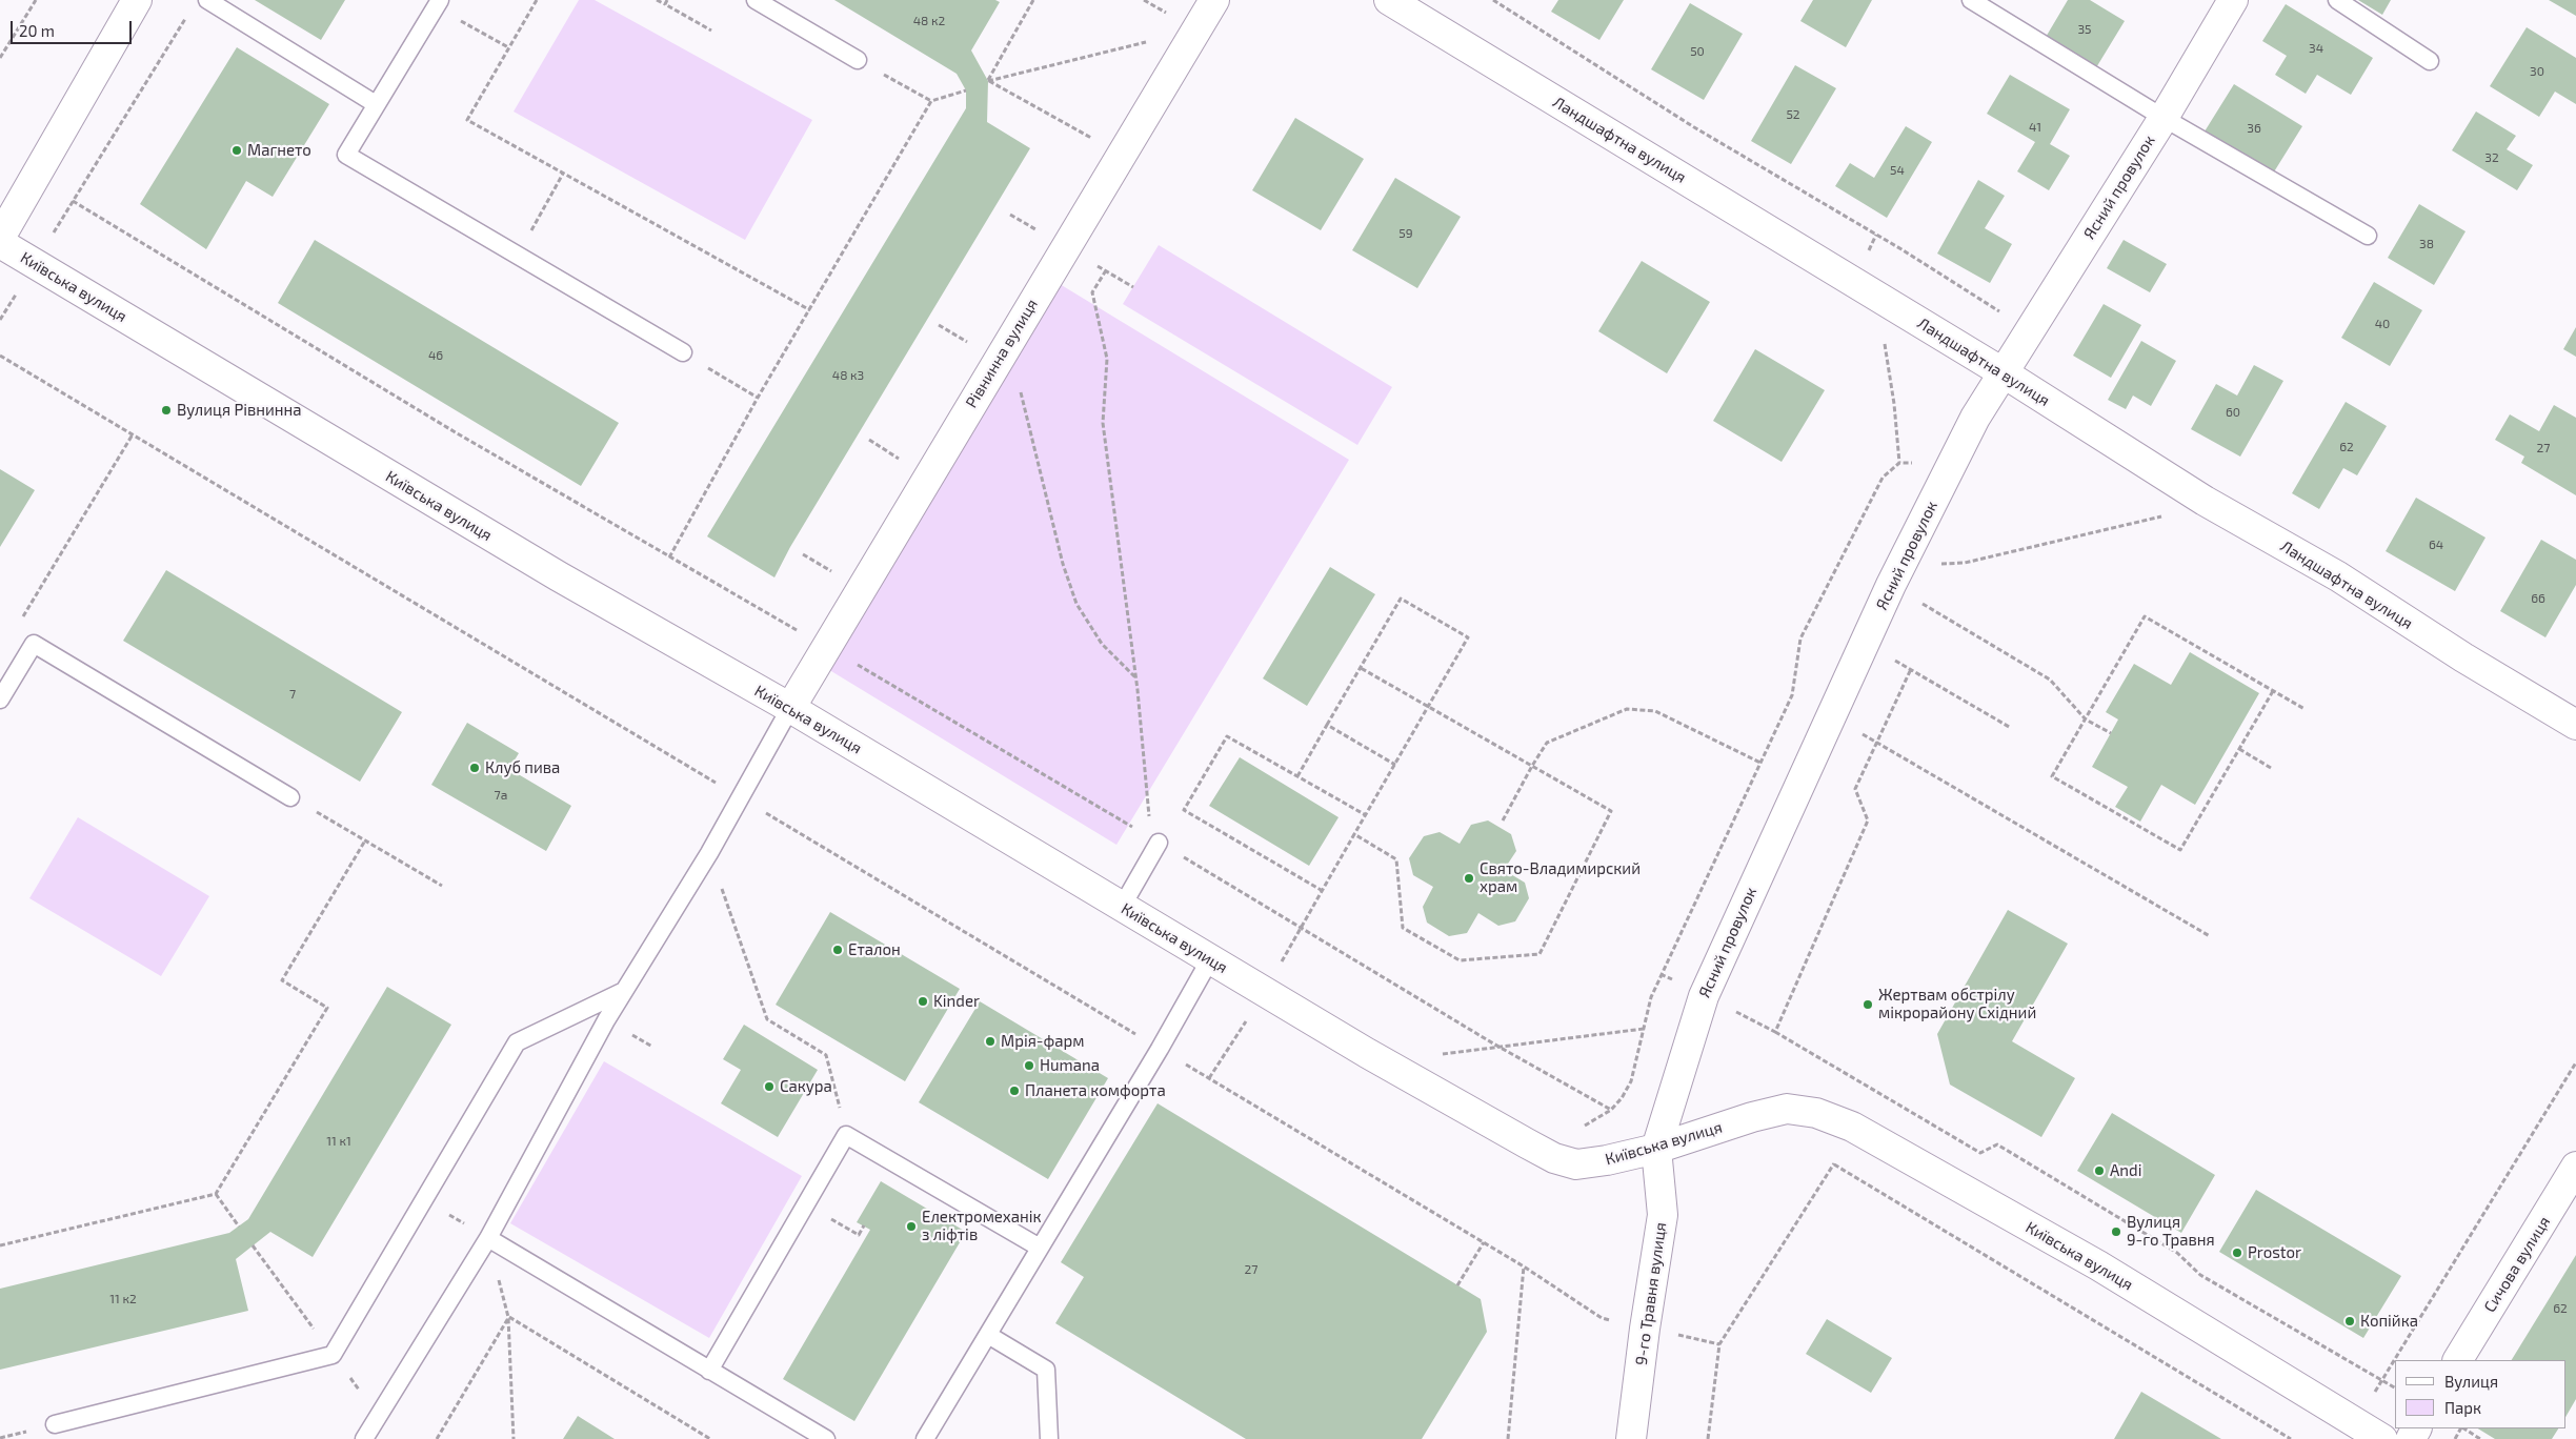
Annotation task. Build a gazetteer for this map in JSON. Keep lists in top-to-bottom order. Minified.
{"streets":{"street":["Ландшафтна вулиця","Ясний провулок","Київська вулиця","Рівнинна вулиця","Сичова вулиця","9-го Травня вулиця"]},"crossings":[["Ландшафтна вулиця","Ясний провулок"],["Ясний провулок","Київська вулиця"],["Ясний провулок","9-го Травня вулиця"],["Київська вулиця","Рівнинна вулиця"],["Київська вулиця","9-го Травня вулиця"]],"places":["Магнето","Вулиця Рівнинна","Клуб пива","Свято-Владимирский храм","Еталон","Kinder","Жертвам обстрілу мікрорайону Східний","Мрія-фарм","Humana","Сакура","Планета комфорта","Andi","Електромеханік з ліфтів","Вулиця 9-го Травня","Prostor","Копійка"],"house_numbers":["48 к2","35","34","50","30","52","41","36","32","54","59","38","40","46","48 к3","60","62","27","64","66","7","7а","11 к1","27","11 к2","62"],"legend":["Вулиця","Парк"],"scale_bar":"20 m"}
